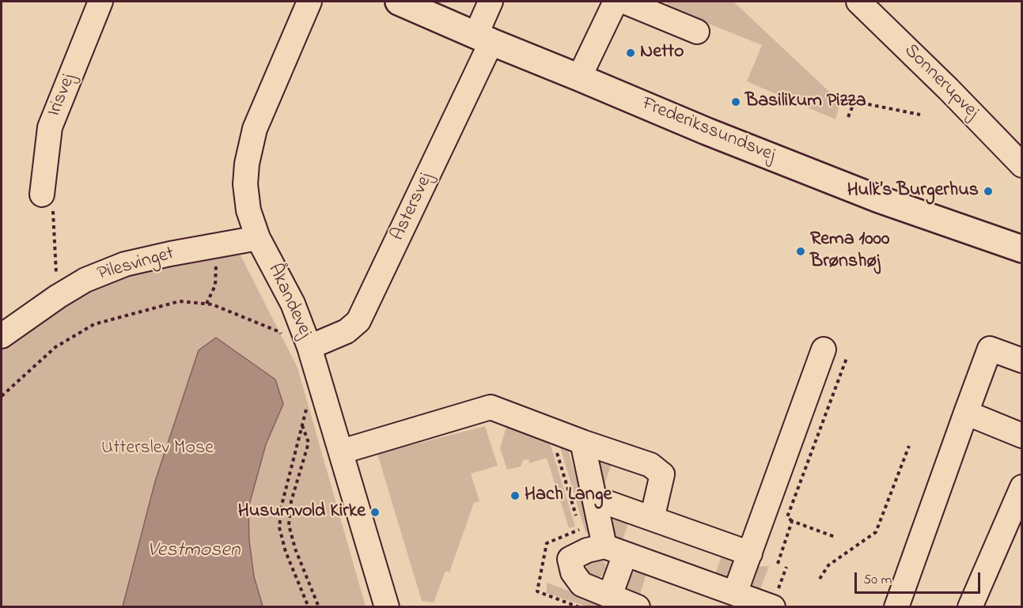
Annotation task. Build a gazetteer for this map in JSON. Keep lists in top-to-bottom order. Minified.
{"streets":{"main road":["Frederikssundsvej"],"street":["Sonnerupvej","Irisvej","Astersvej","Pilesvinget","Åkandevej"]},"crossings":[["Frederikssundsvej","Astersvej"],["Astersvej","Åkandevej"],["Pilesvinget","Åkandevej"]],"water":["Vestmosen"],"parks":["Utterslev Mose"],"places":["Netto","Basilikum Pizza","Hulk’s Burgerhus","Rema 1000 Brønshøj","Hach Lange","Husumvold Kirke"],"scale_bar":"50 m"}
